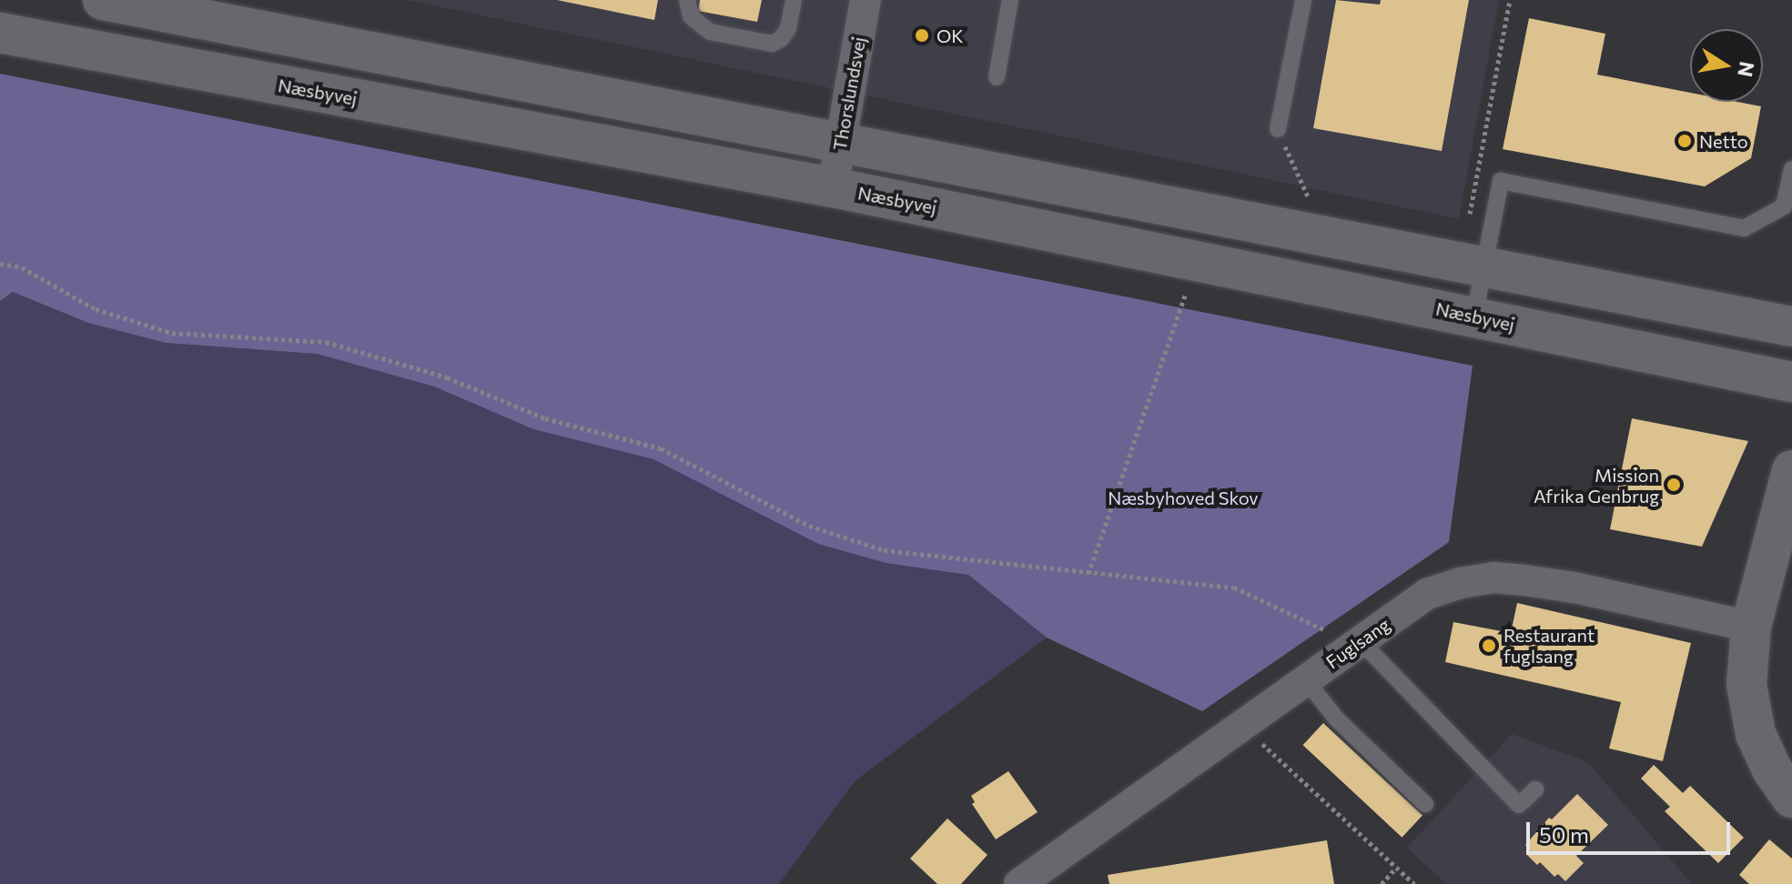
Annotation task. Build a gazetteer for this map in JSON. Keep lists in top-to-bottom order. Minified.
{"streets":{"street":["Næsbyvej","Thorslundsvej","Fuglsang"]},"crossings":[["Næsbyvej","Thorslundsvej"]],"parks":["Næsbyhoved Skov"],"places":["OK","Netto","Mission Afrika Genbrug","Restaurant fuglsang"],"scale_bar":"50 m","north":"right"}
